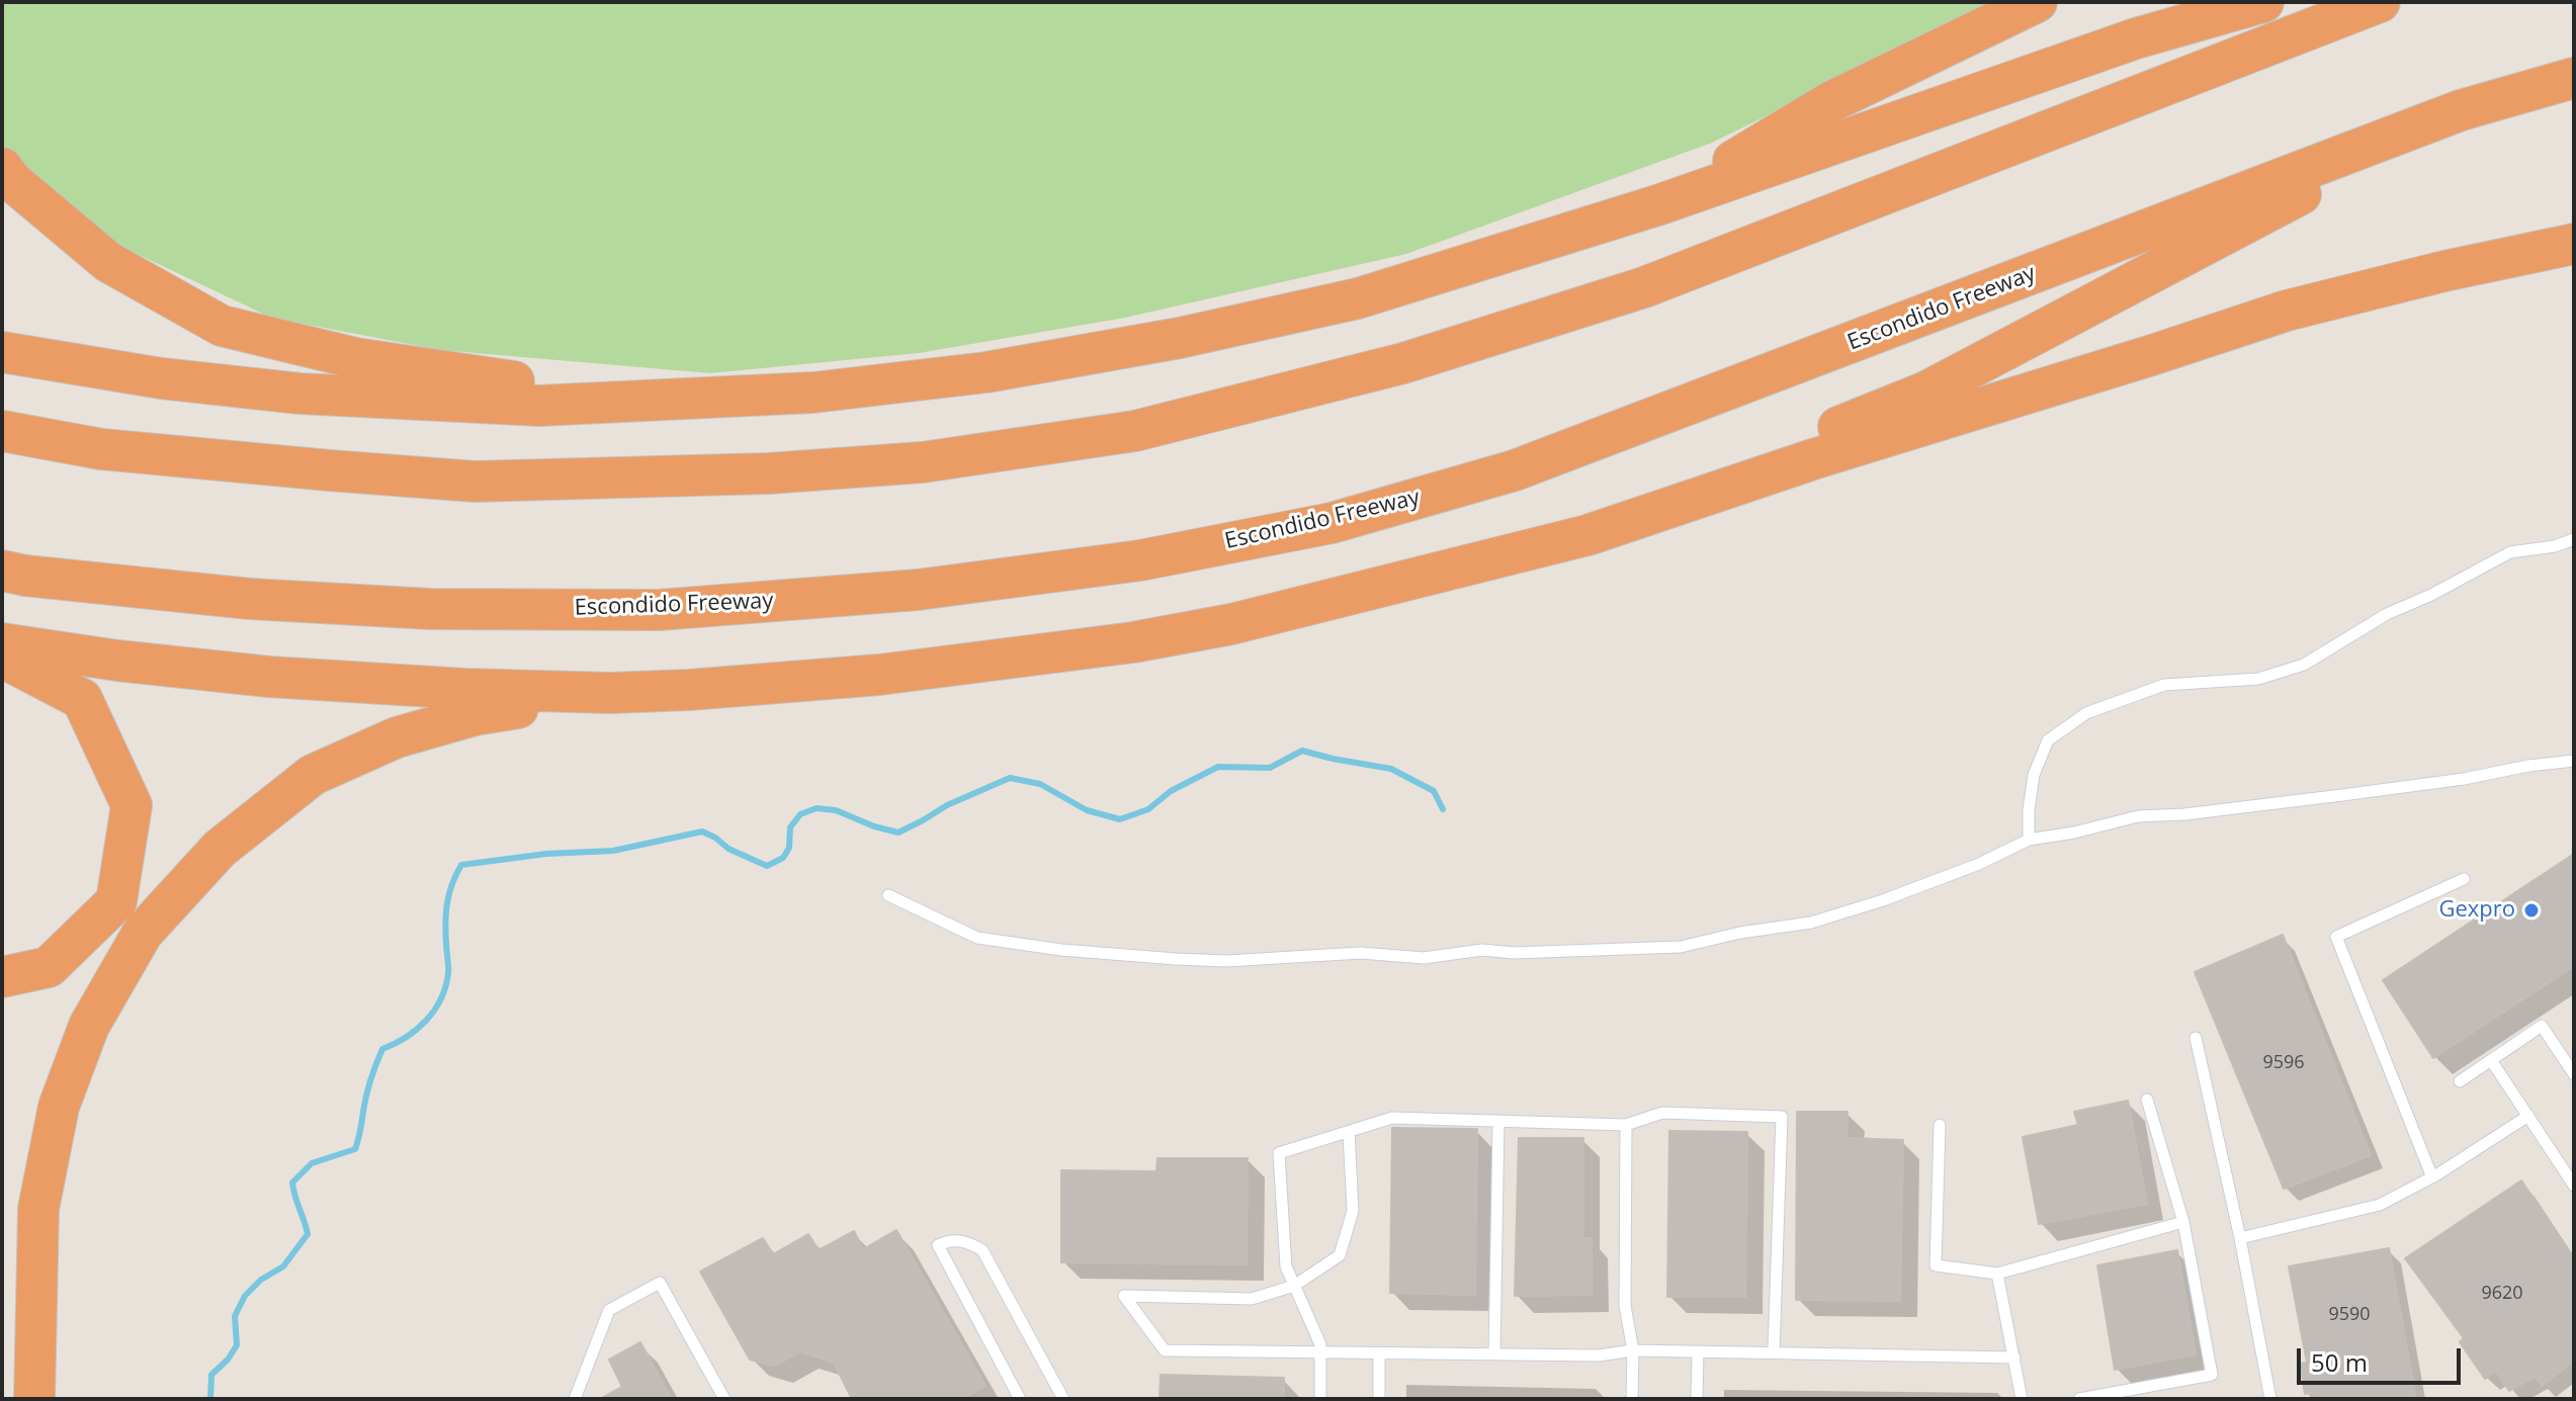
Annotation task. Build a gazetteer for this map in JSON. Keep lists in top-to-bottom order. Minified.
{"streets":{"highway":["Escondido Freeway"]},"places":["Gexpro"],"house_numbers":["9596","9620","9590"],"scale_bar":"50 m"}
